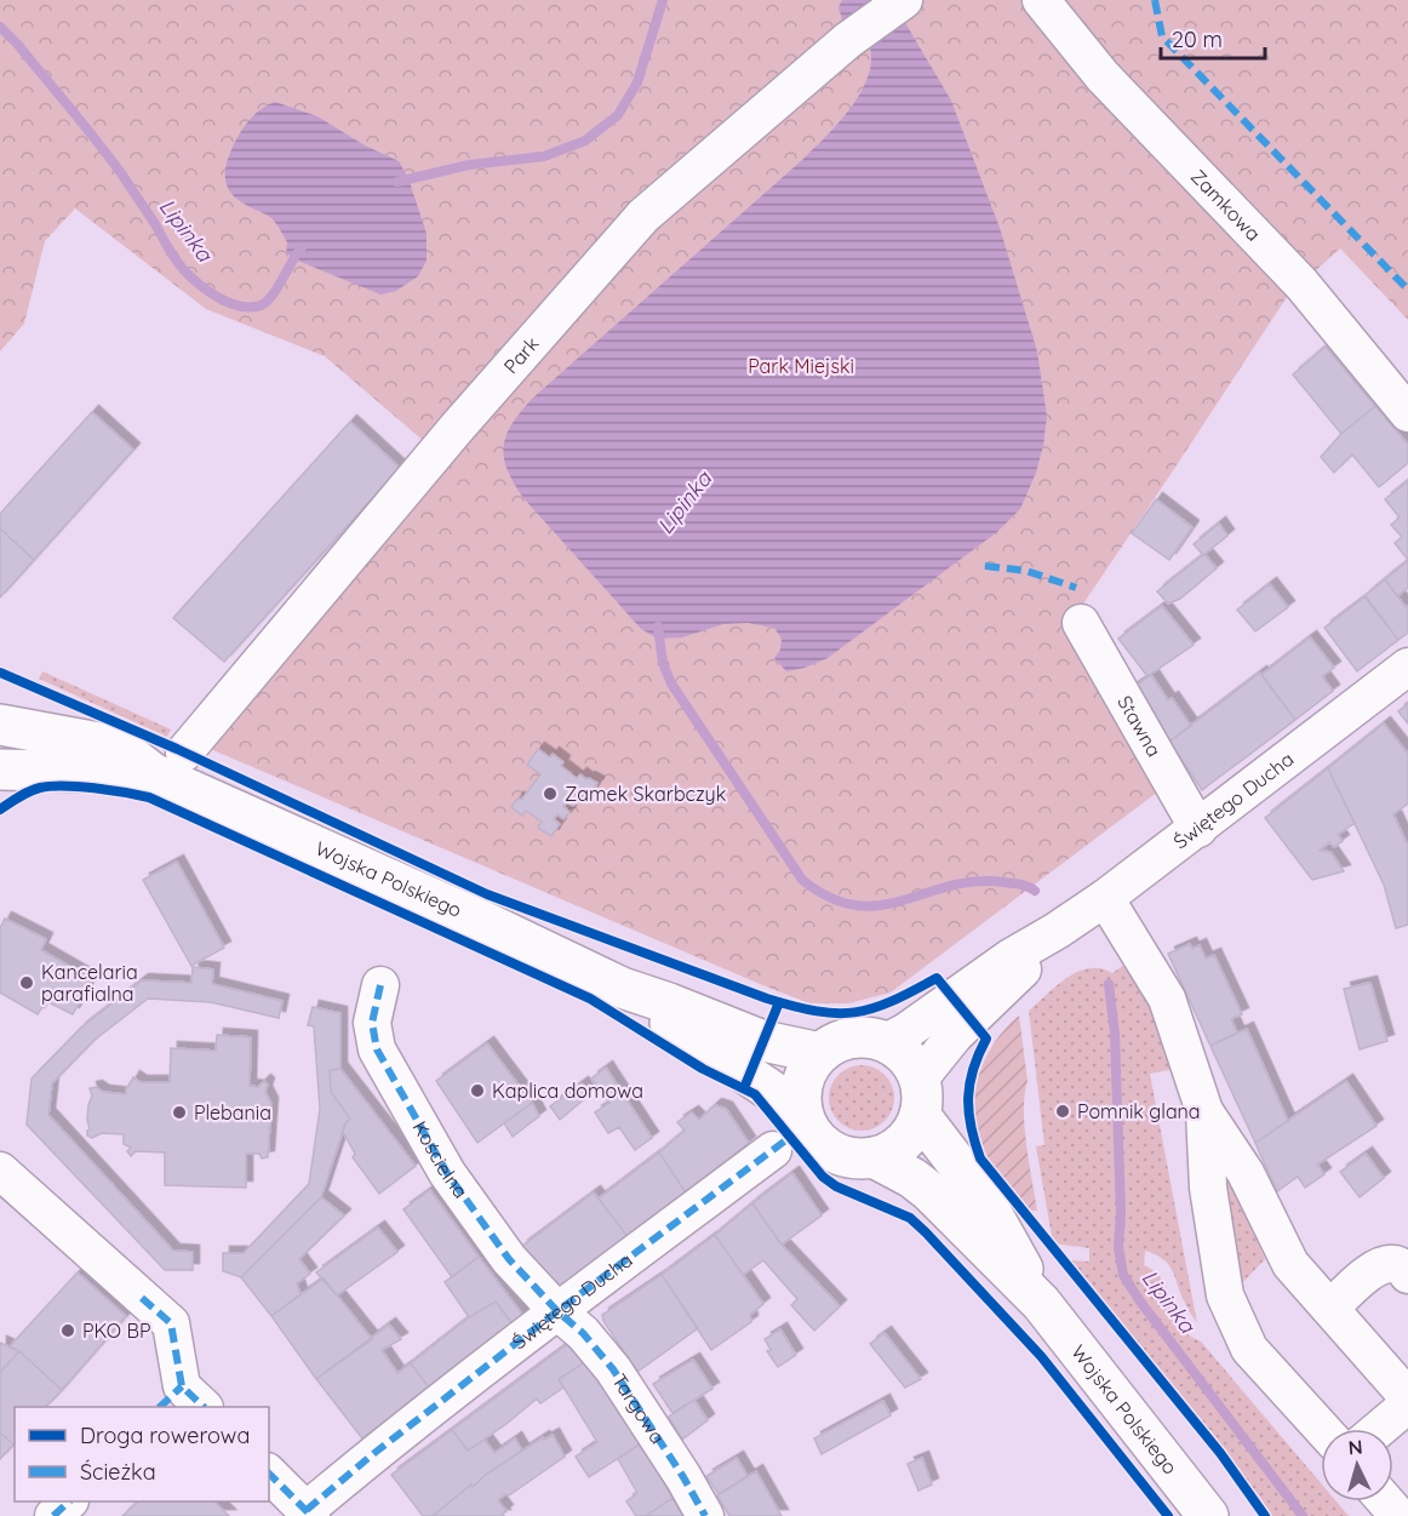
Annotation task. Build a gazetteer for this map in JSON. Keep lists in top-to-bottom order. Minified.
{"streets":{"main road":["Wojska Polskiego"],"street":["Zamkowa","Park","Stawna","Świętego Ducha","Kościelna","Targowa"]},"crossings":[["Park","Wojska Polskiego"],["Stawna","Świętego Ducha"],["Świętego Ducha","Wojska Polskiego"],["Świętego Ducha","Kościelna"],["Świętego Ducha","Targowa"],["Kościelna","Targowa"]],"water":["Lipinka"],"parks":["Park Miejski"],"places":["Zamek Skarbczyk","Kancelaria parafialna","Kaplica domowa","Pomnik glana","Plebania","PKO BP"],"legend":["Droga rowerowa","Ścieżka"],"scale_bar":"20 m","north":"top"}
